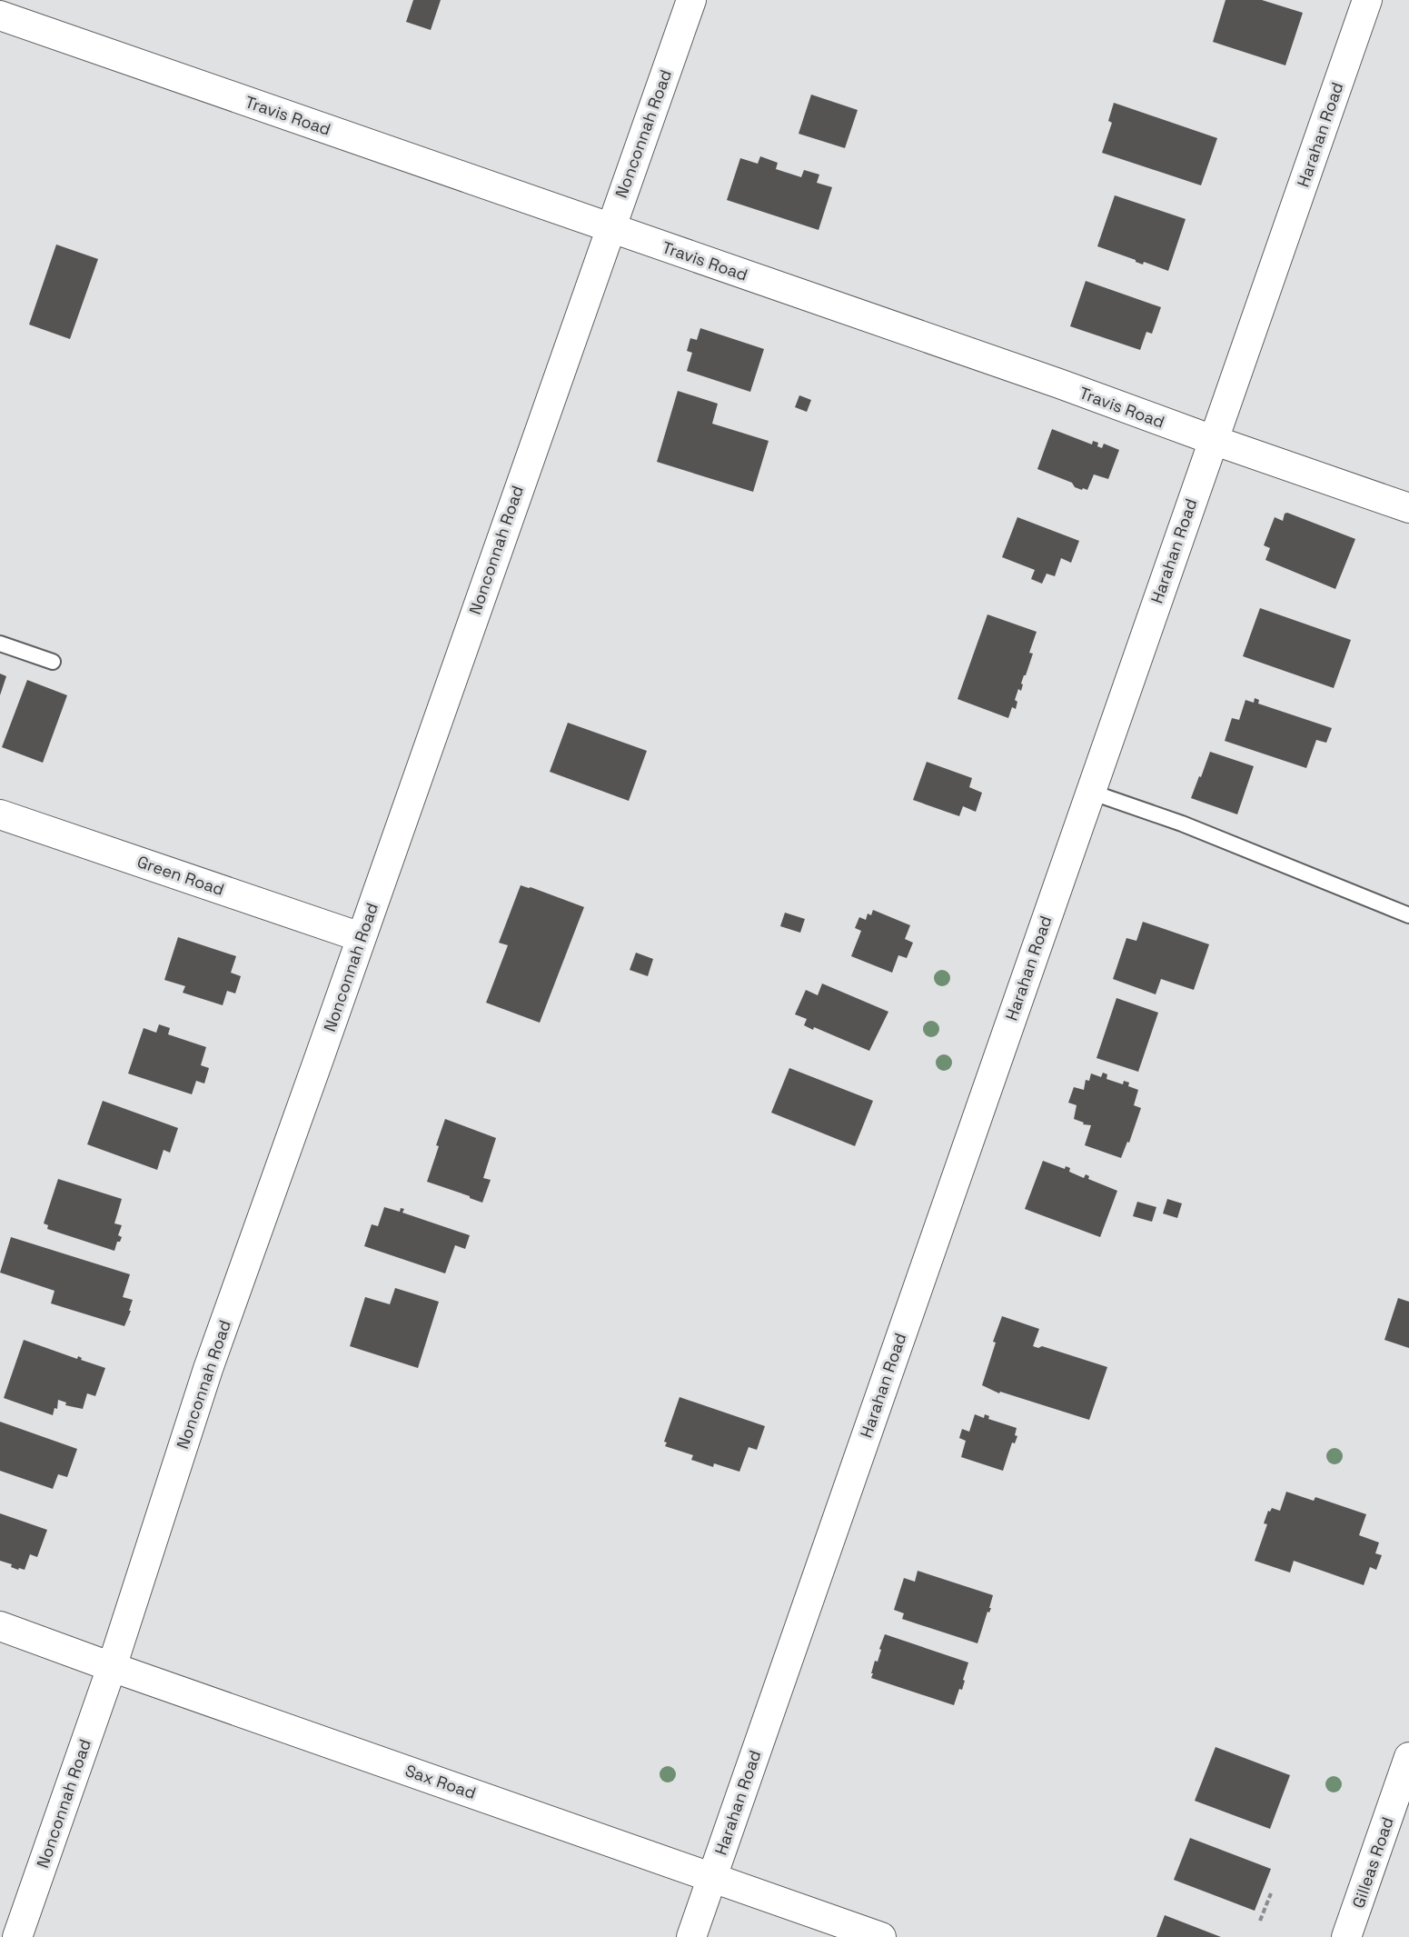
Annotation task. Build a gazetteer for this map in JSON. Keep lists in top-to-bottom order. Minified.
{"streets":{"street":["Travis Road","Nonconnah Road","Harahan Road","Green Road","Sax Road","Gilleas Road"]},"crossings":[["Travis Road","Nonconnah Road"],["Travis Road","Harahan Road"],["Nonconnah Road","Green Road"],["Nonconnah Road","Sax Road"],["Harahan Road","Sax Road"]]}
